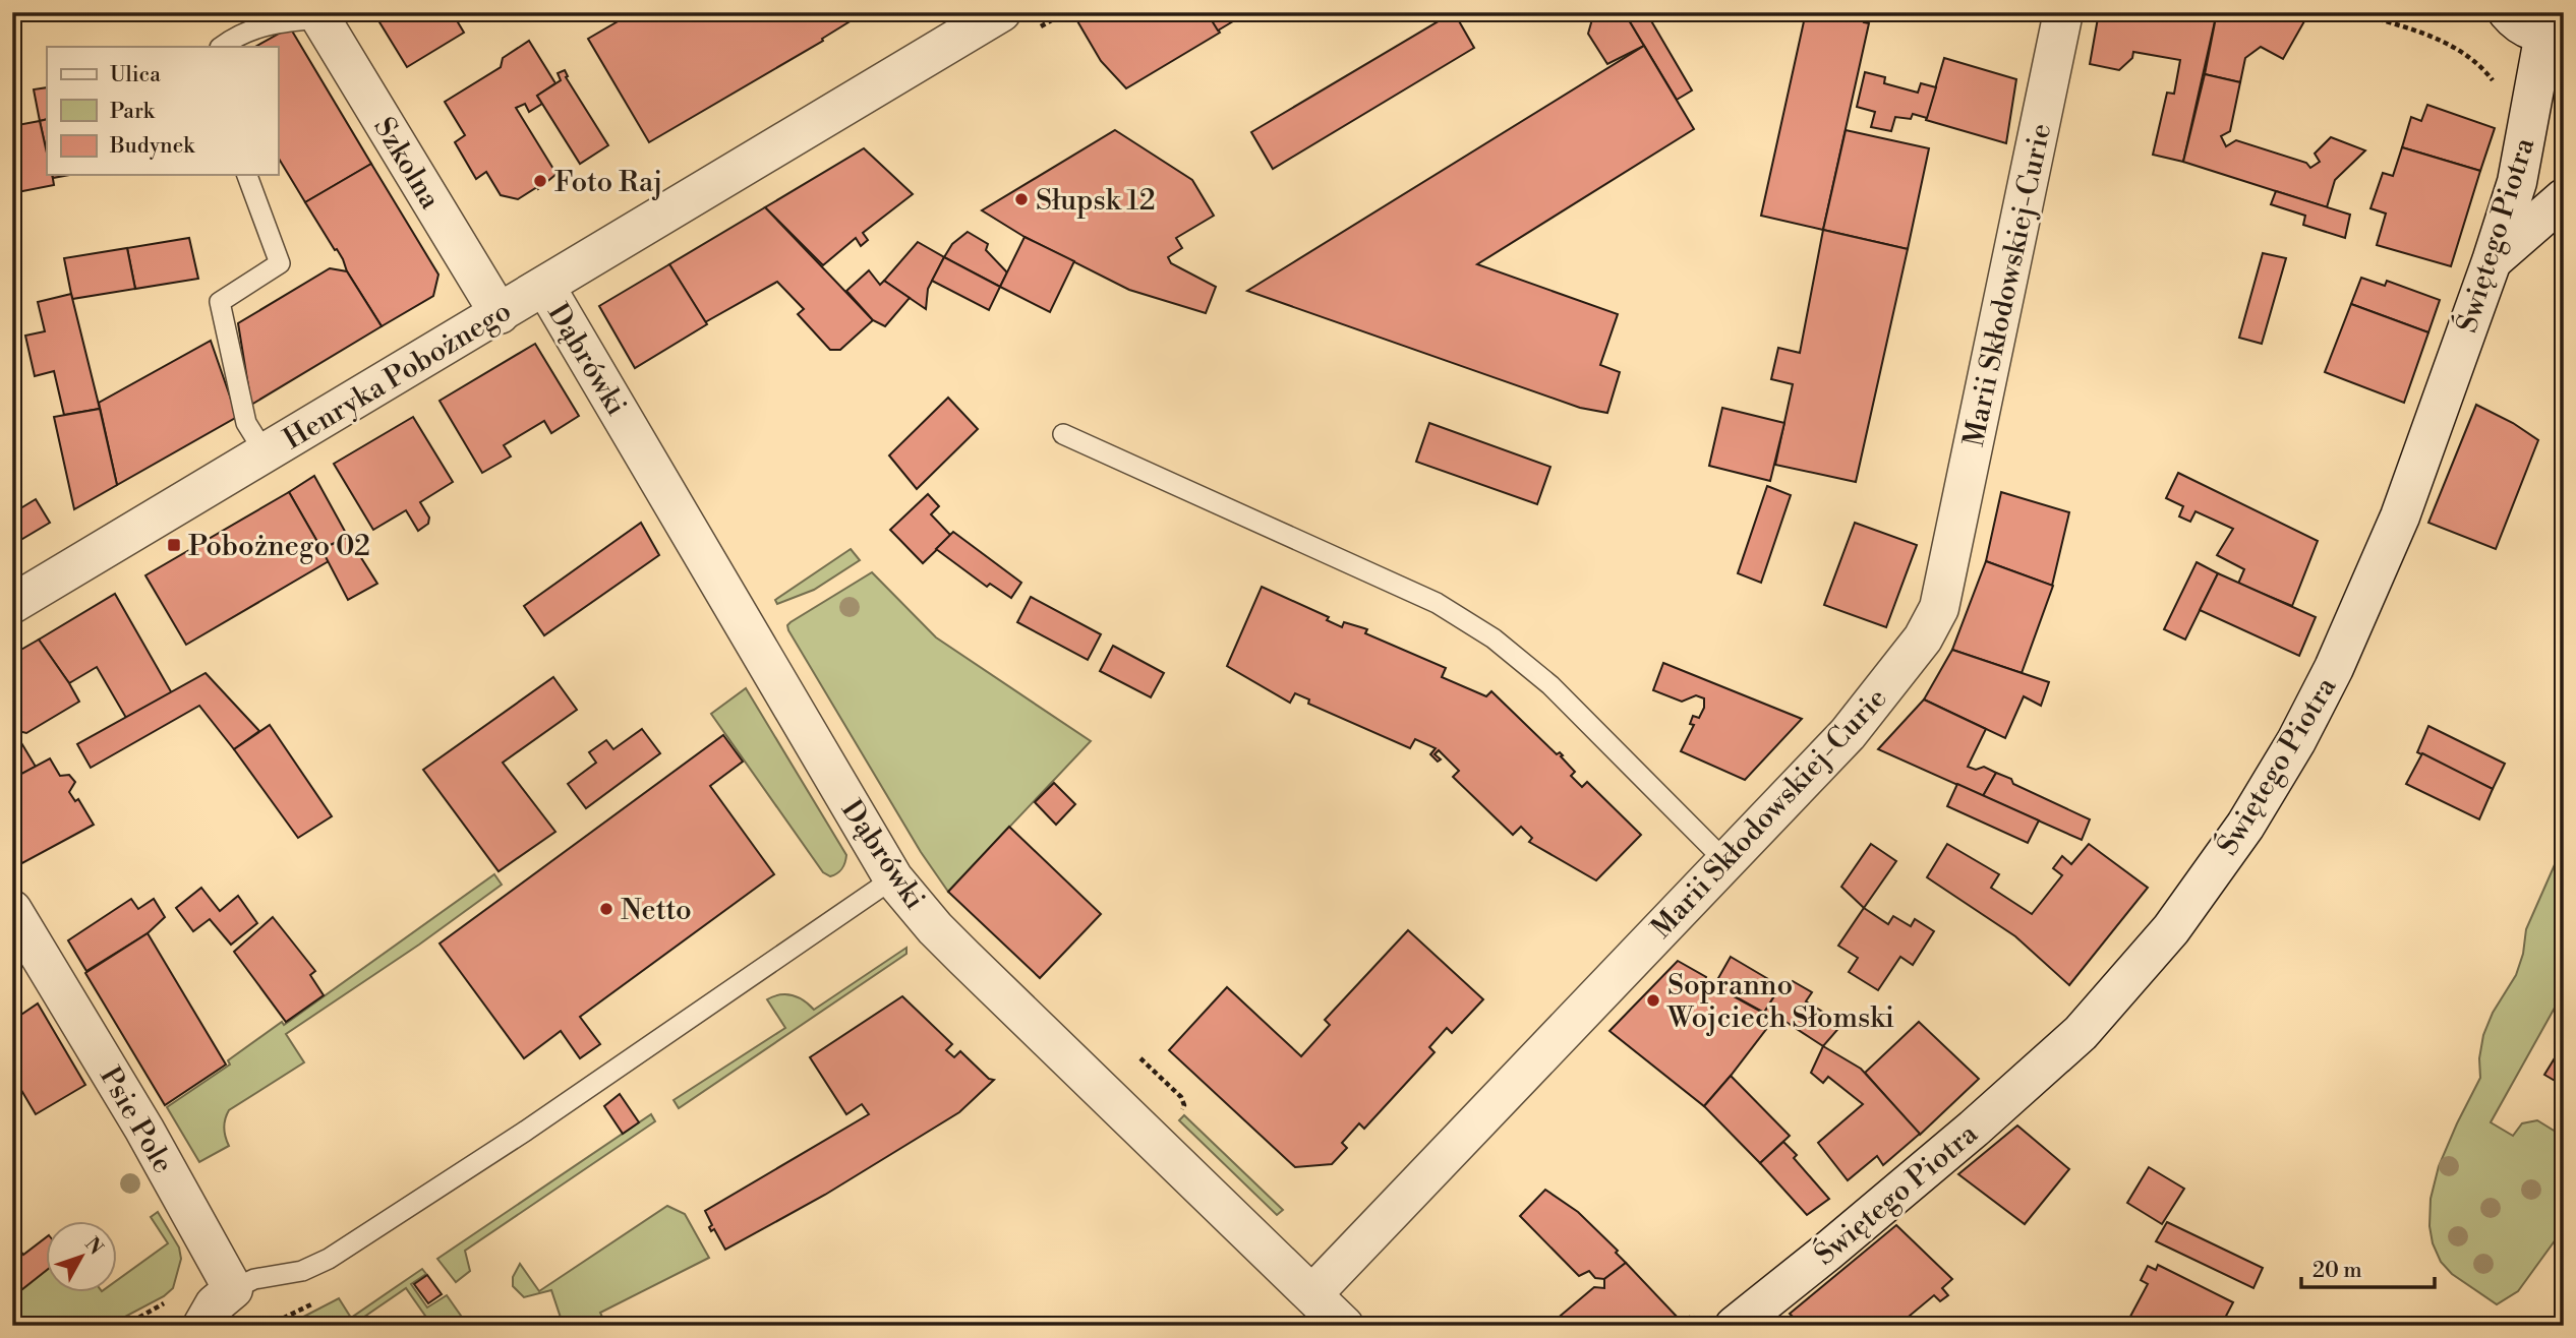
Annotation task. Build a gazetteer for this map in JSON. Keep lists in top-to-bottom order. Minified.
{"streets":{"street":["Szkolna","Świętego Piotra","Marii Skłodowskiej-Curie","Dąbrówki","Henryka Pobożnego","Psie Pole"]},"crossings":[["Szkolna","Henryka Pobożnego"],["Marii Skłodowskiej-Curie","Dąbrówki"],["Dąbrówki","Henryka Pobożnego"]],"places":{"other":["Foto Raj","Słupsk 12","Netto","Sopranno Wojciech Słomski"],"transit":["Pobożnego 02"]},"legend":["Ulica","Park","Budynek"],"scale_bar":"20 m","north":"top right"}
